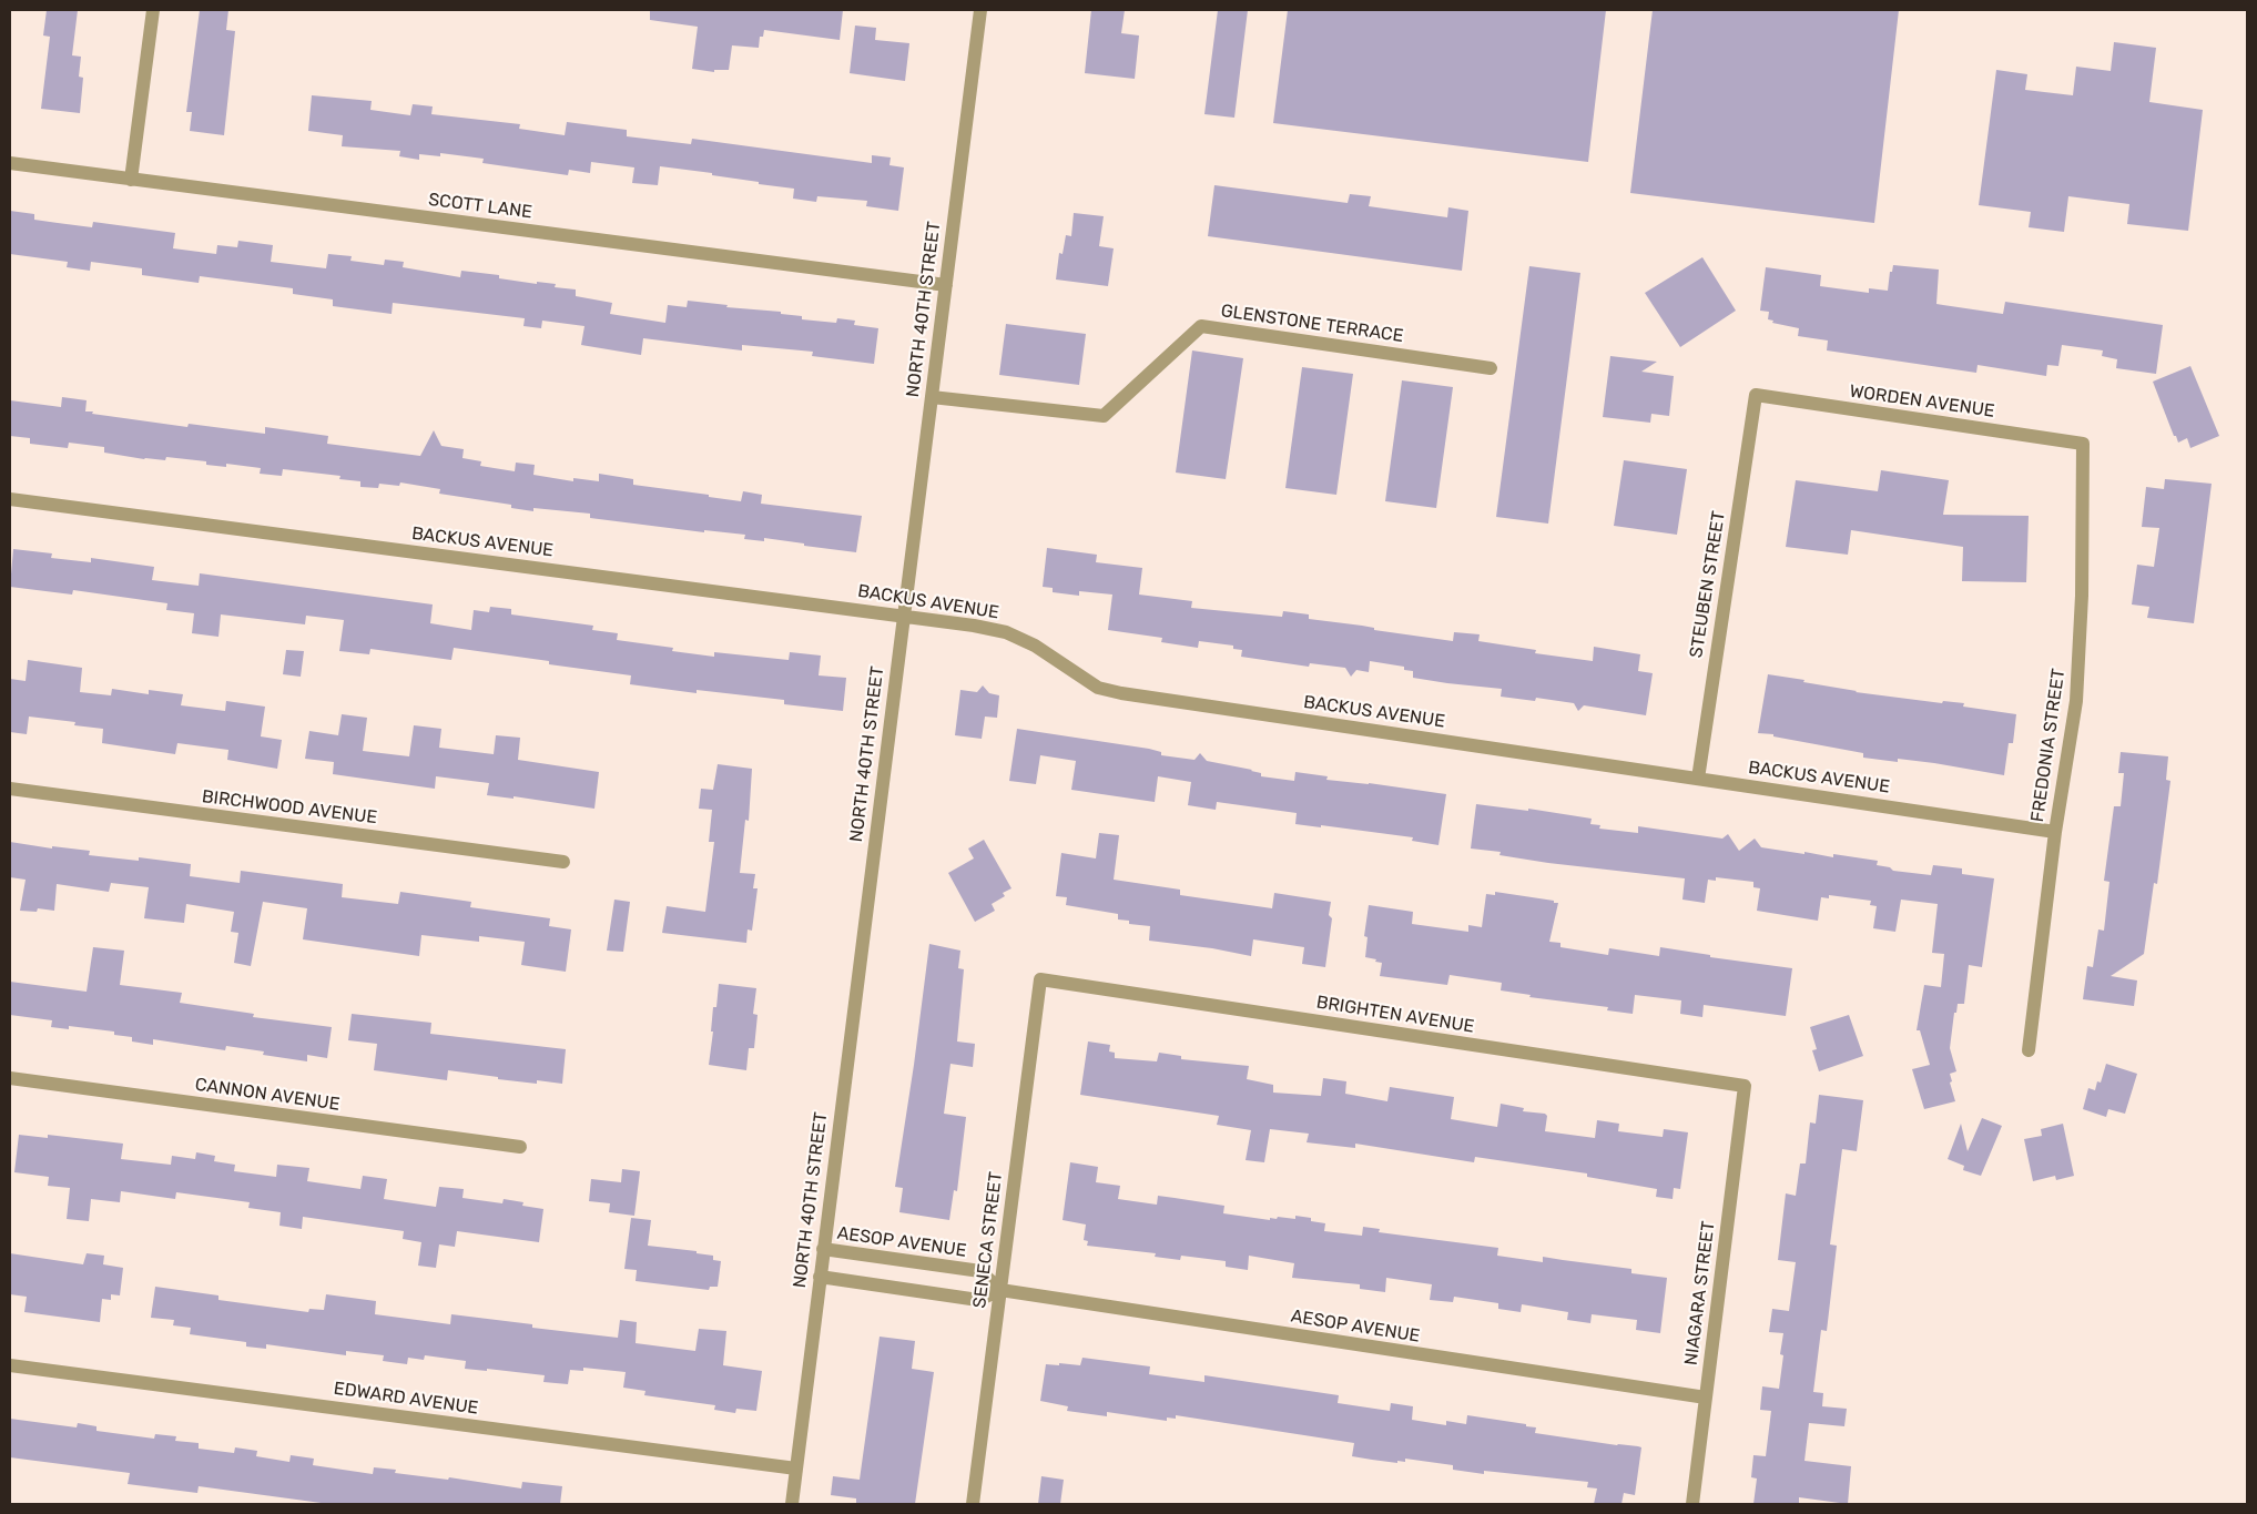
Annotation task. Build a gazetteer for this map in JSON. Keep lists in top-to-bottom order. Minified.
{"streets":{"street":["SCOTT LANE","NORTH 40TH STREET","GLENSTONE TERRACE","WORDEN AVENUE","BACKUS AVENUE","STEUBEN STREET","FREDONIA STREET","BIRCHWOOD AVENUE","BRIGHTEN AVENUE","CANNON AVENUE","SENECA STREET","AESOP AVENUE","NIAGARA STREET","EDWARD AVENUE"]},"crossings":[["SCOTT LANE","NORTH 40TH STREET"],["NORTH 40TH STREET","GLENSTONE TERRACE"],["NORTH 40TH STREET","BACKUS AVENUE"],["NORTH 40TH STREET","AESOP AVENUE"],["NORTH 40TH STREET","EDWARD AVENUE"],["WORDEN AVENUE","STEUBEN STREET"],["WORDEN AVENUE","FREDONIA STREET"],["BACKUS AVENUE","STEUBEN STREET"],["BACKUS AVENUE","FREDONIA STREET"],["BRIGHTEN AVENUE","SENECA STREET"],["BRIGHTEN AVENUE","NIAGARA STREET"],["SENECA STREET","AESOP AVENUE"],["AESOP AVENUE","NIAGARA STREET"]]}
